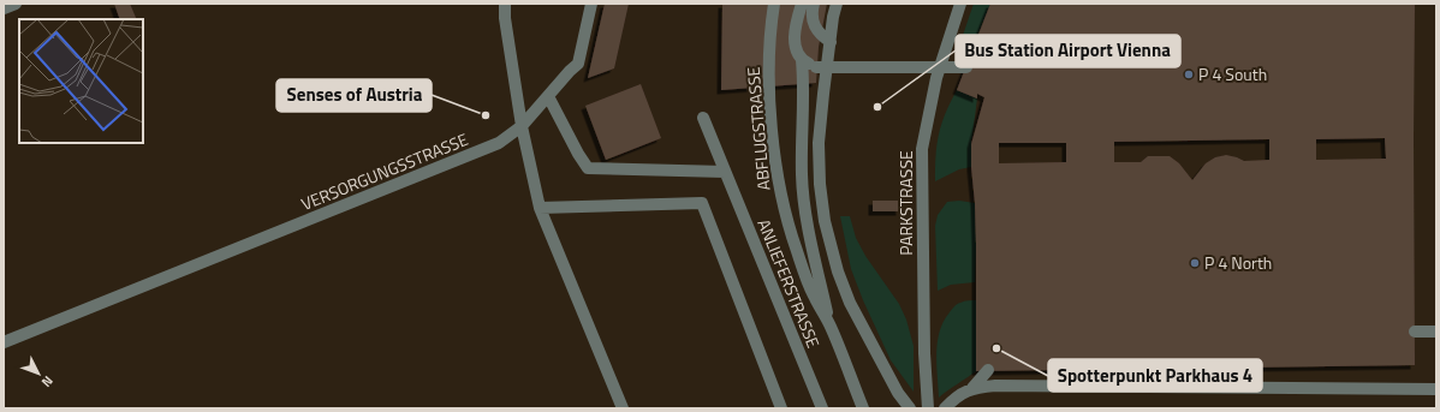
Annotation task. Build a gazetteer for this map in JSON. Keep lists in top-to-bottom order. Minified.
{"streets":{"street":["ABFLUGSTRASSE","VERSORGUNGSSTRASSE","PARKSTRASSE","ANLIEFERSTRASSE"]},"places":["P 4 South","Bus Station Airport Vienna","Senses of Austria","P 4 North","Spotterpunkt Parkhaus 4"],"north":"bottom right"}
